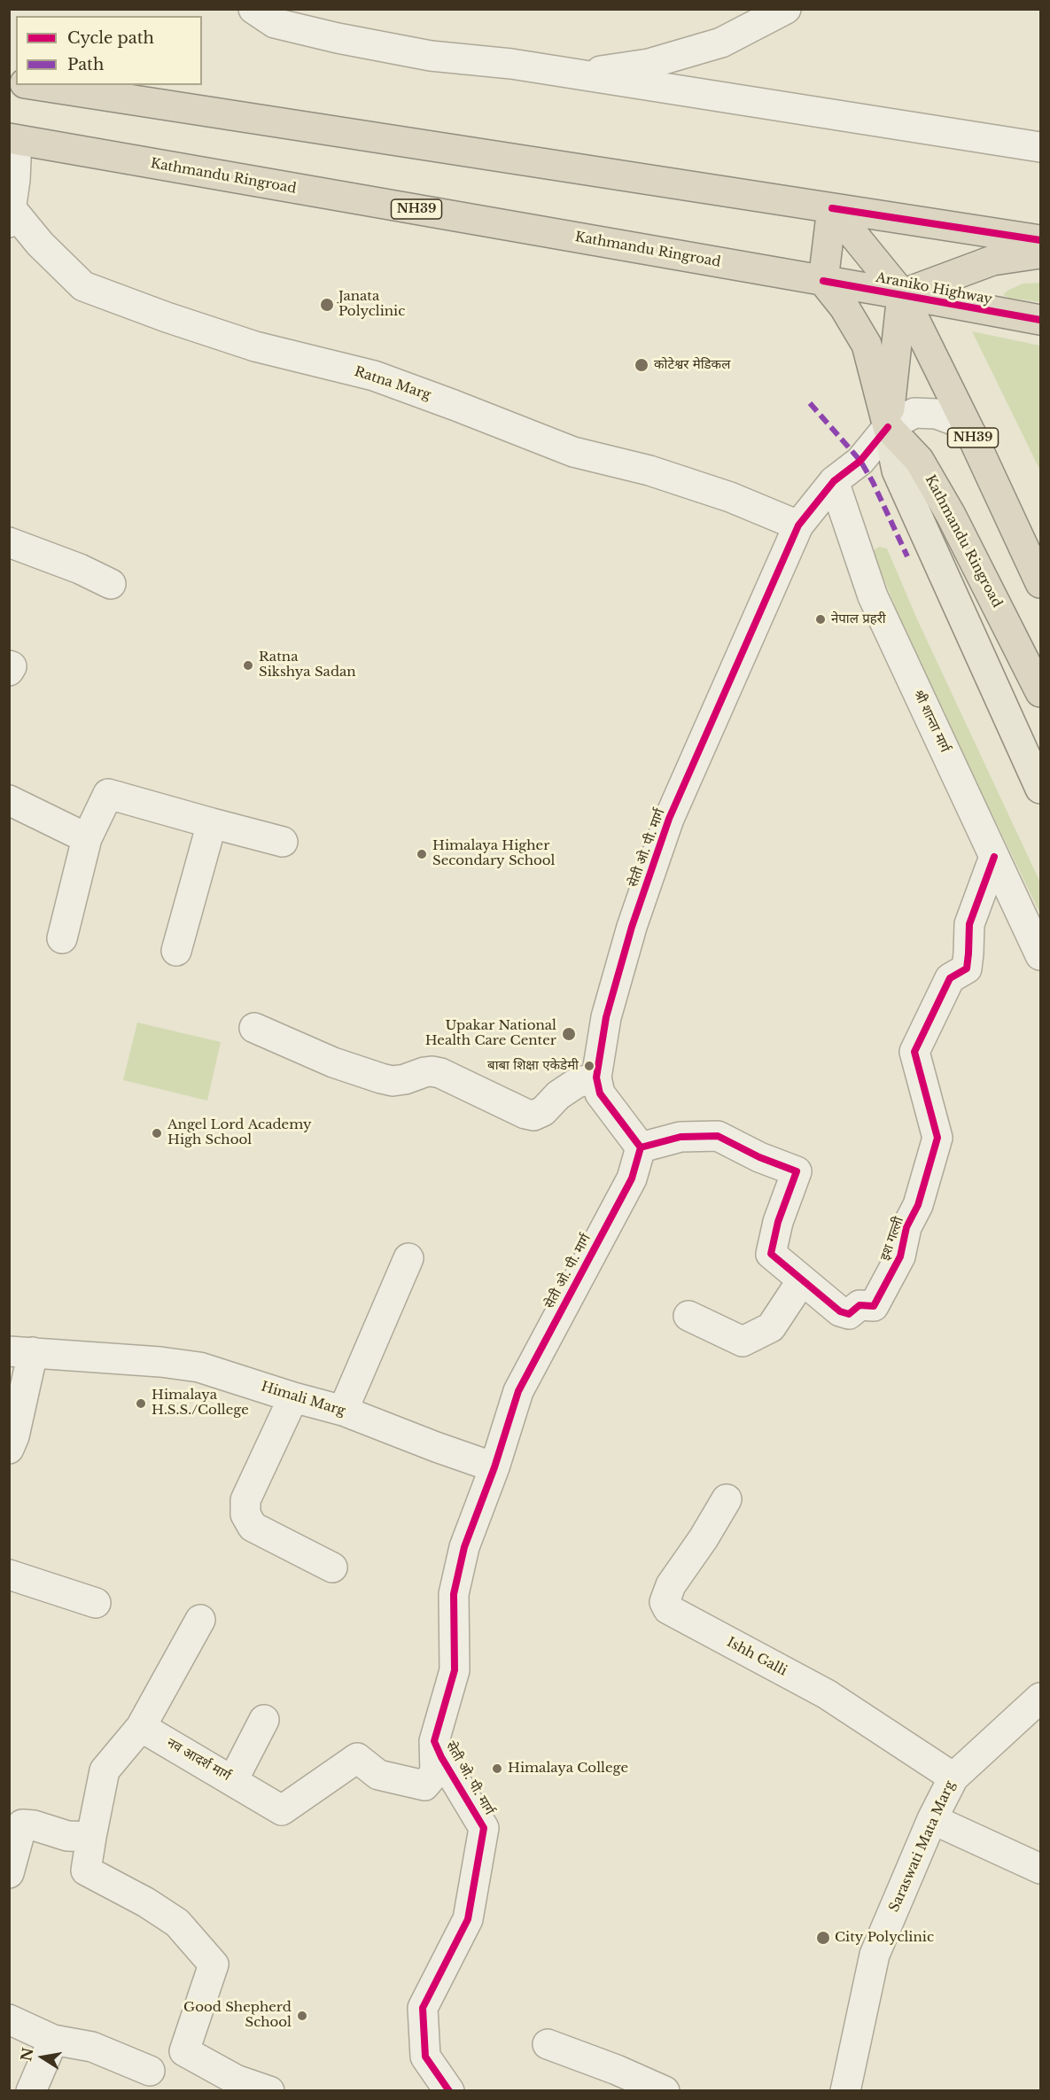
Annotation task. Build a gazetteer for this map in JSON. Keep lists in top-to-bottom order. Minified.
{"streets":{"highway":["Kathmandu Ringroad","NH39","Araniko Highway"],"street":["Ratna Marg","श्री शान्ता मार्ग","सेती ओ. पी. मार्ग","इश गल्ली","Himali Marg","Ishh Galli","नव आदर्श मार्ग","Saraswati Mata Marg"]},"crossings":[["Kathmandu Ringroad","Araniko Highway"],["Kathmandu Ringroad","सेती ओ. पी. मार्ग"],["NH39","Araniko Highway"],["Ratna Marg","सेती ओ. पी. मार्ग"],["श्री शान्ता मार्ग","सेती ओ. पी. मार्ग"],["श्री शान्ता मार्ग","इश गल्ली"],["सेती ओ. पी. मार्ग","इश गल्ली"],["सेती ओ. पी. मार्ग","Himali Marg"],["सेती ओ. पी. मार्ग","नव आदर्श मार्ग"],["Ishh Galli","Saraswati Mata Marg"]],"places":["Janata Polyclinic","कोटेश्वर मेडिकल","नेपाल प्रहरी","Ratna Sikshya Sadan","Himalaya Higher Secondary School","Upakar National Health Care Center","बाबा शिक्षा एकेडेमी","Angel Lord Academy High School","Himalaya H.S.S./College","Himalaya College","City Polyclinic","Good Shepherd School"],"legend":["Cycle path","Path"],"north":"left"}
